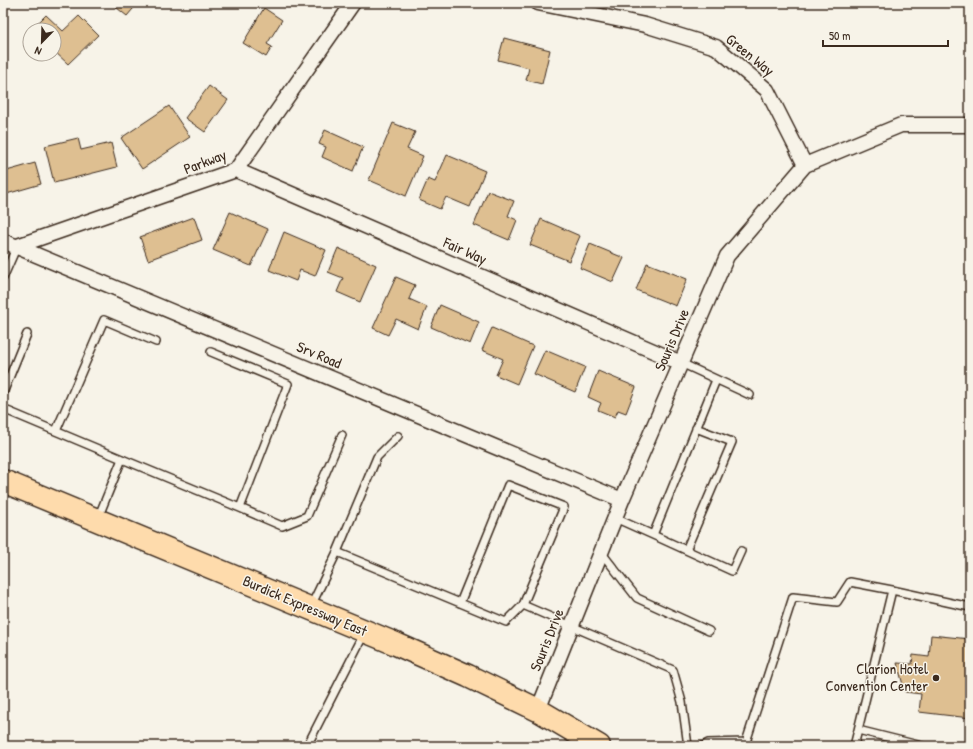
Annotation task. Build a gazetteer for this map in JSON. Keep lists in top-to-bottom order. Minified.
{"streets":{"main road":["Burdick Expressway East"],"street":["Green Way","Parkway","Fair Way","Souris Drive","Srv Road"]},"crossings":[["Green Way","Souris Drive"],["Parkway","Fair Way"],["Parkway","Srv Road"],["Fair Way","Souris Drive"],["Souris Drive","Srv Road"],["Souris Drive","Burdick Expressway East"]],"places":["Clarion Hotel Convention Center"],"scale_bar":"50 m","north":"bottom left"}
